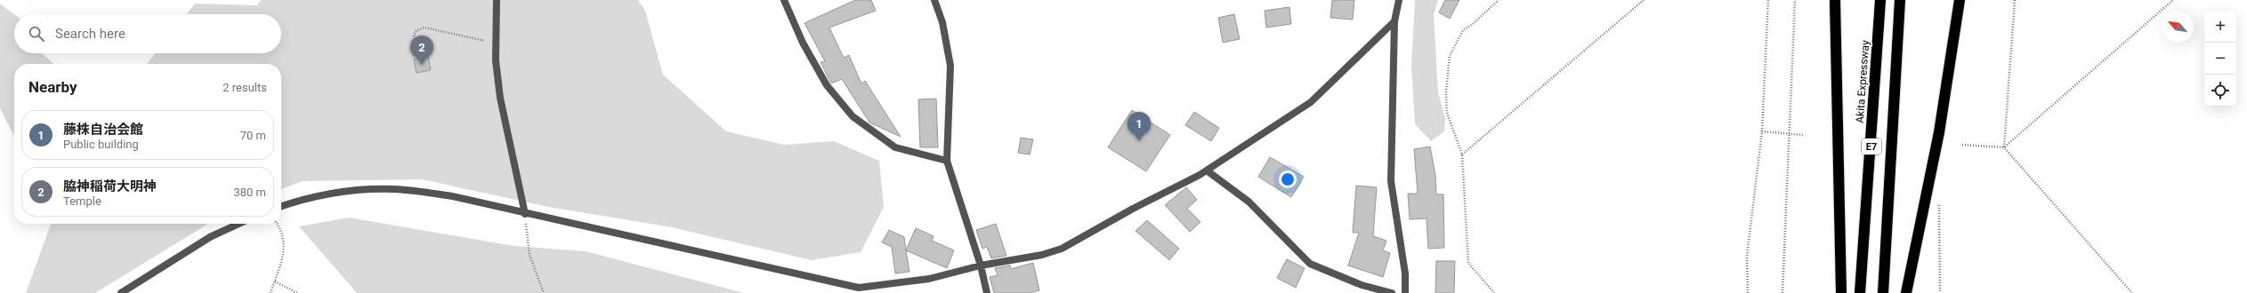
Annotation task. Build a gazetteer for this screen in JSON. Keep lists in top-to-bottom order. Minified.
{"streets":{"highway":["Akita Expressway","E7"]},"north":"top left","page":{"map_buttons":["+","−"],"search":"Search here","pins":["2","1"],"heading":["Nearby","2 results"],"list":[{"mark":"1","name":"藤株自治会館","note":"Public building","value":"70 m"},{"mark":"2","name":"脇神稲荷大明神","note":"Temple","value":"380 m"}]}}
